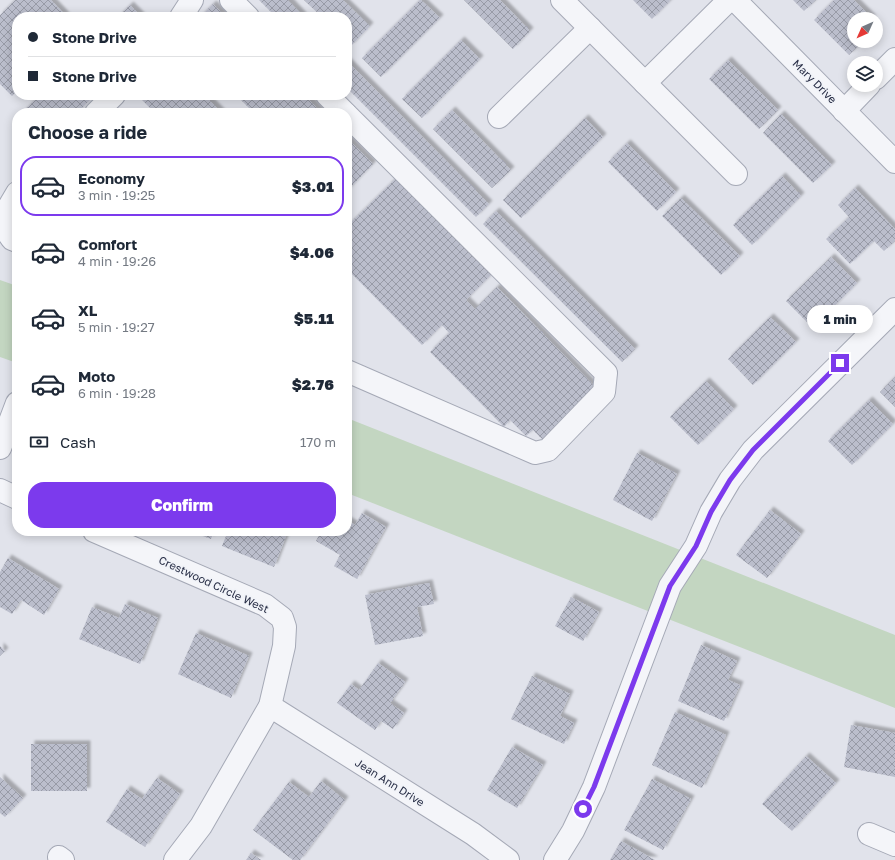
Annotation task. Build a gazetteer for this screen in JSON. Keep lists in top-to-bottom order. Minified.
{"streets":{"street":["Mary Drive","Crestwood Circle West","Jean Ann Drive"]},"crossings":[["Crestwood Circle West","Jean Ann Drive"]],"north":"bottom left","page":{"banner":["Stone Drive","Stone Drive"],"heading":"Choose a ride","list":[{"name":"Economy","note":"3 min · 19:25","value":"$3.01"},{"name":"Comfort","note":"4 min · 19:26","value":"$4.06"},{"name":"XL","note":"5 min · 19:27","value":"$5.11"},{"name":"Moto","note":"6 min · 19:28","value":"$2.76"}],"bubble":"1 min","pay":["Cash","170 m"],"buttons":"Confirm"}}
